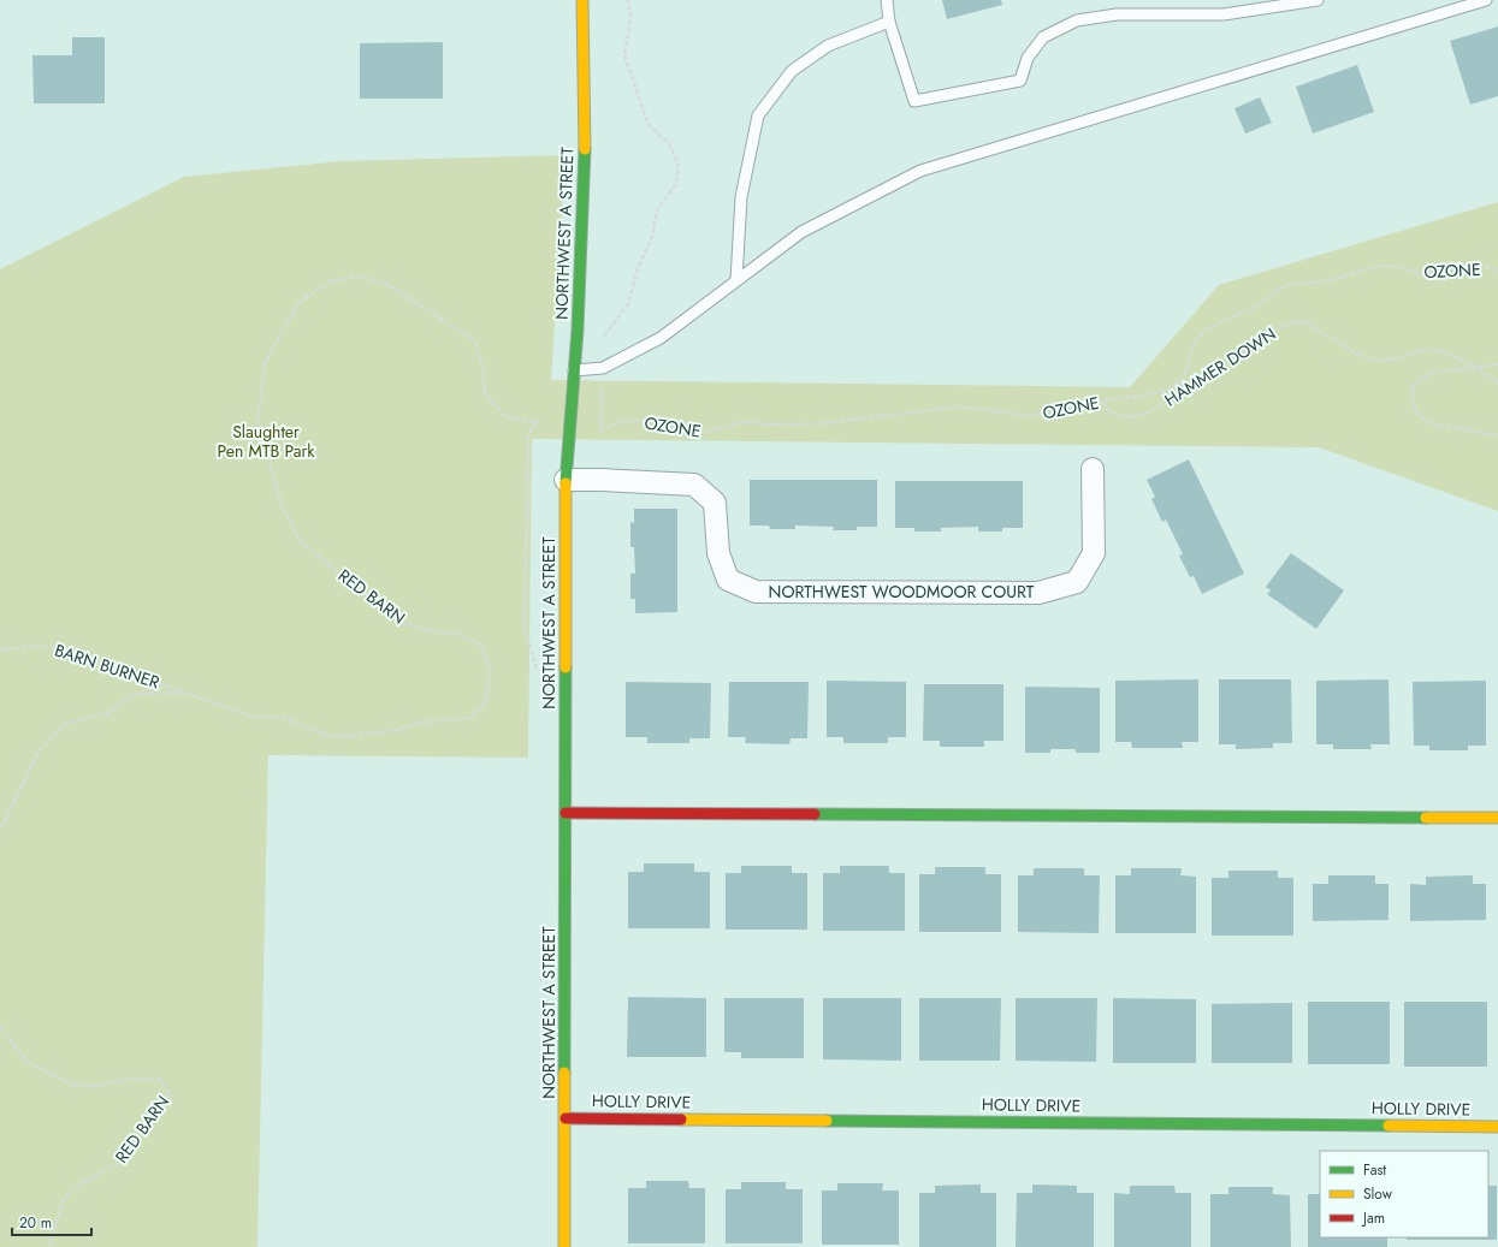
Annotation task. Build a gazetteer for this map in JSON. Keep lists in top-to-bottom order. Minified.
{"streets":{"street":["NORTHWEST A STREET","NORTHWEST WOODMOOR COURT","HOLLY DRIVE"],"path":["OZONE","HAMMER DOWN","RED BARN","BARN BURNER"]},"crossings":[["NORTHWEST A STREET","NORTHWEST WOODMOOR COURT"],["NORTHWEST A STREET","HOLLY DRIVE"],["OZONE","HAMMER DOWN"],["RED BARN","BARN BURNER"]],"parks":["Slaughter Pen MTB Park"],"legend":["Fast","Slow","Jam"],"scale_bar":"20 m"}
